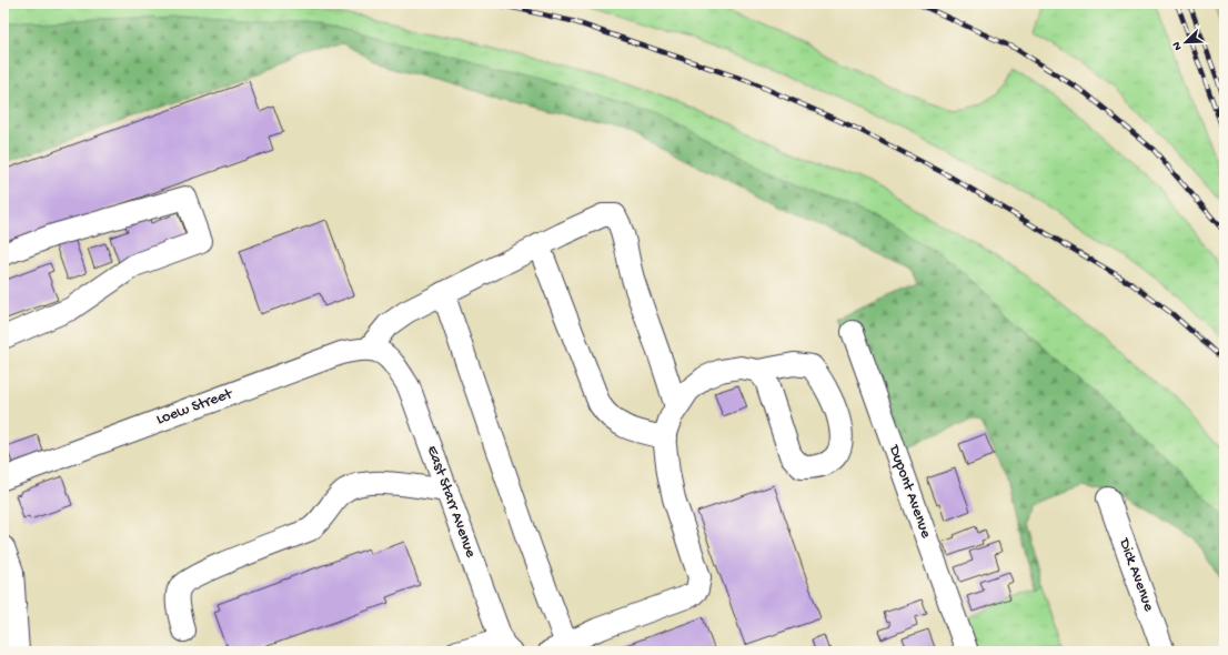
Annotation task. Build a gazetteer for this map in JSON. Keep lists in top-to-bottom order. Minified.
{"streets":{"street":["Loew Street","Dupont Avenue","East Starr Avenue","Dick Avenue"]},"crossings":[["Loew Street","East Starr Avenue"]],"north":"bottom left"}
